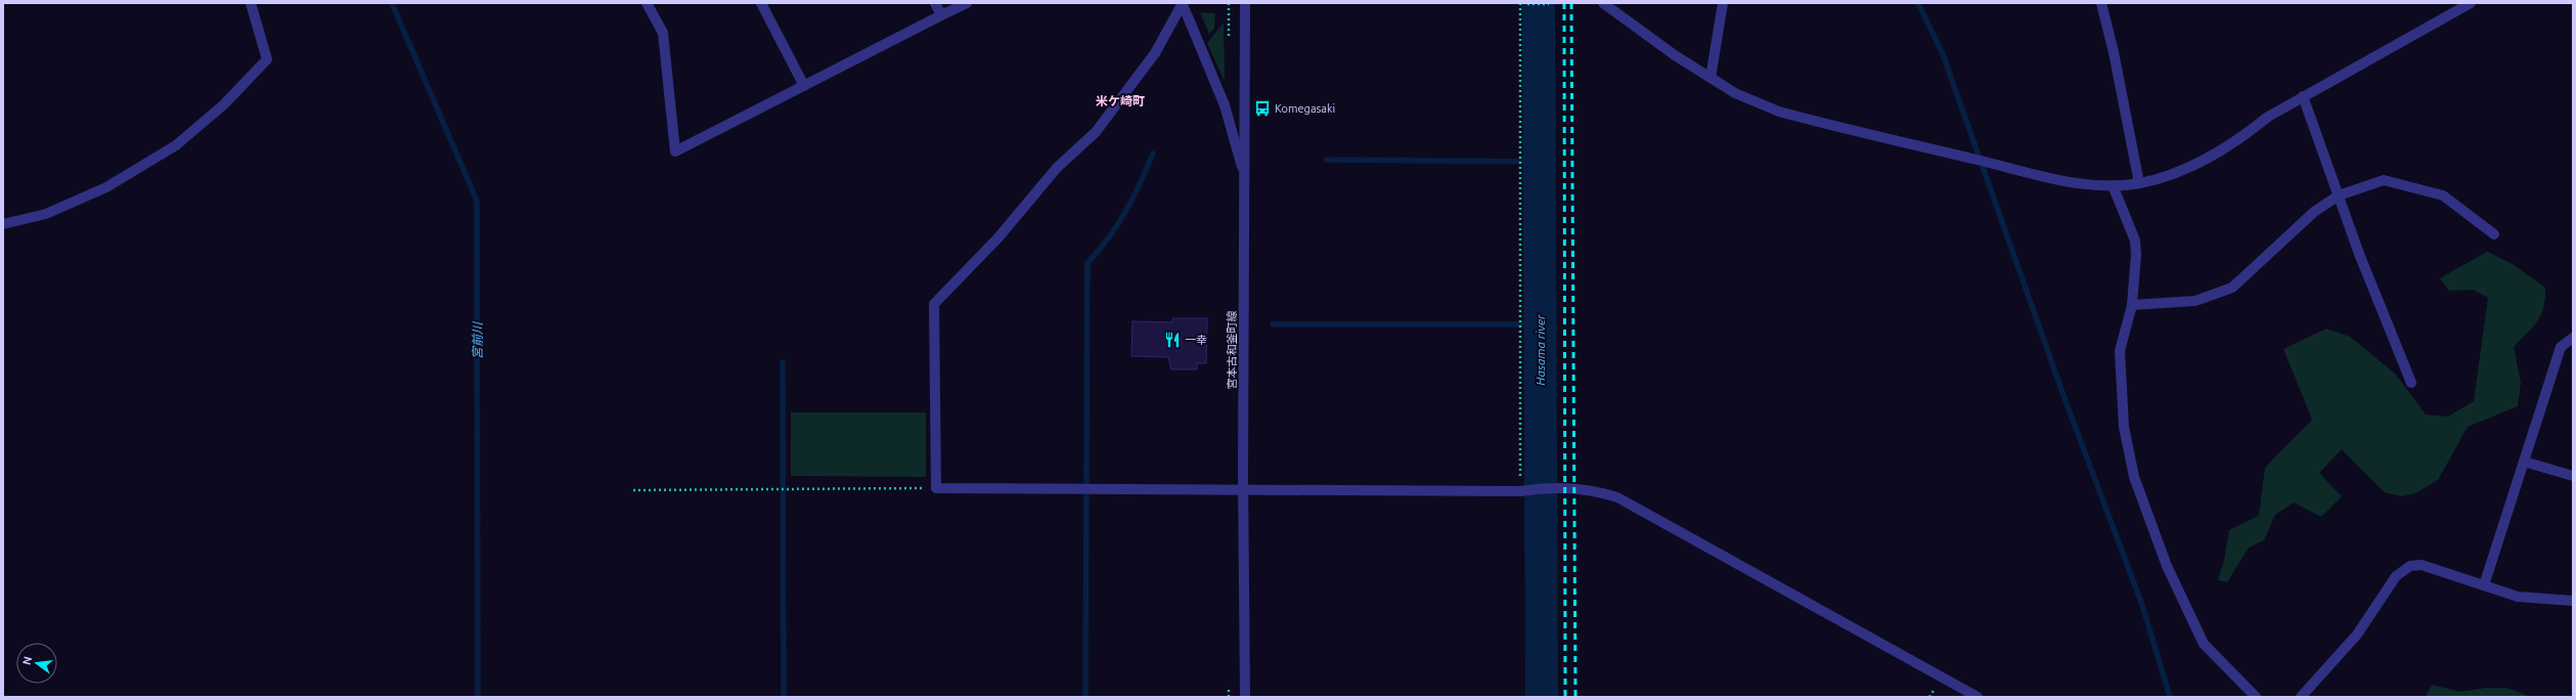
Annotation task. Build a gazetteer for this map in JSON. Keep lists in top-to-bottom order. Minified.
{"streets":{"street":["宮本古和釜町線"]},"districts":["米ケ崎町"],"water":["宮前川","Hasama river"],"places":{"bus stop":["Komegasaki"],"restaurant":["一幸"]},"north":"left"}
